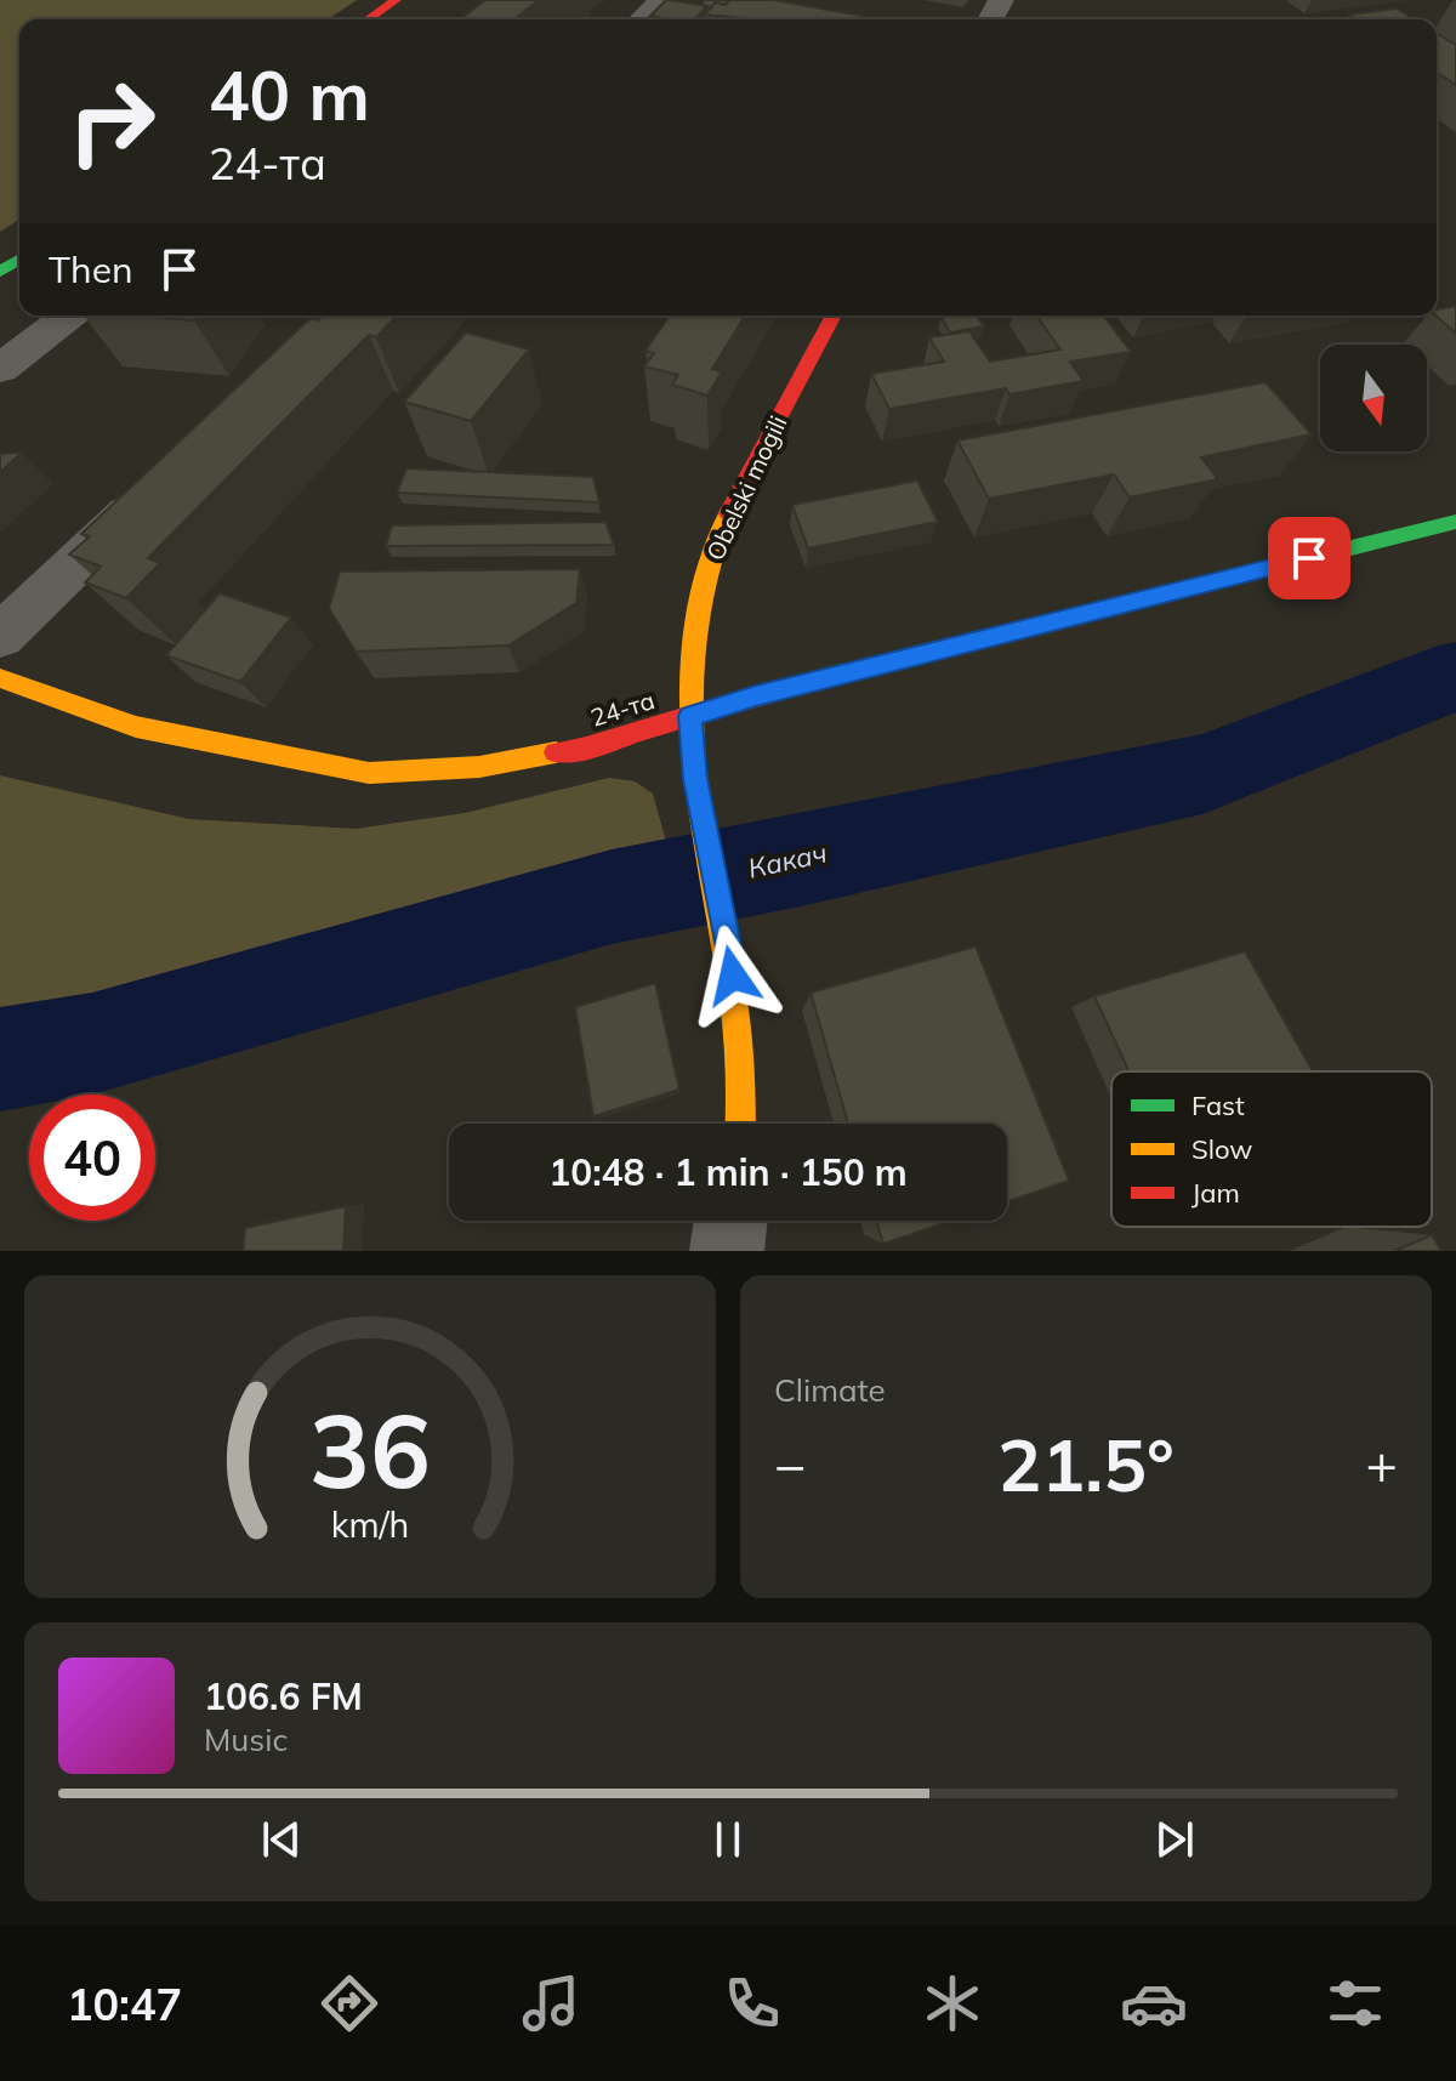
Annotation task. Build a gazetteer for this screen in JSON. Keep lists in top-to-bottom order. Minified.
{"streets":{"street":["Obelski mogili","24-та"]},"crossings":[["Obelski mogili","24-та"]],"water":["Какач"],"legend":["Fast","Slow","Jam"],"north":"bottom","page":{"turn":["40 m","24-та"],"then":"Then","limit":"40","trip":"10:48 · 1 min · 150 m","tile":"Climate","heat":["−","21.5°","+"],"song":["106.6 FM","Music"],"tabs":"10:47","gauge":["36","km/h"]}}
